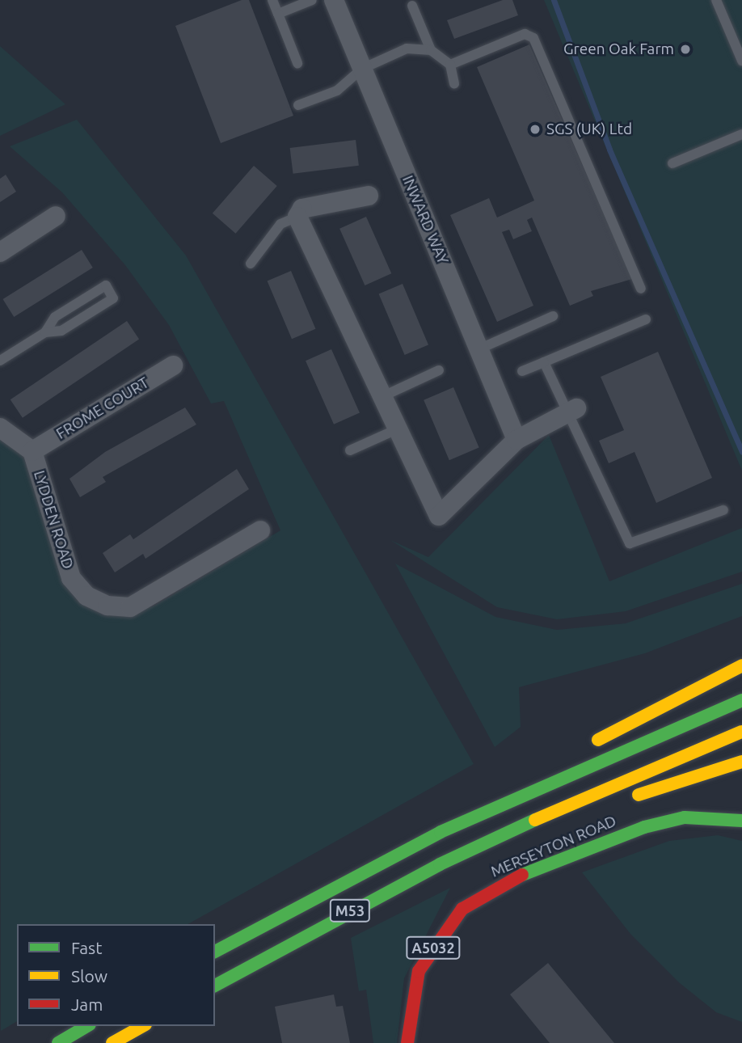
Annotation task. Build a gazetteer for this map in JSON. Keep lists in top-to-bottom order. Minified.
{"streets":{"main road":["MERSEYTON ROAD","M53","A5032"],"street":["INWARD WAY","FROME COURT","LYDDEN ROAD"]},"crossings":[["FROME COURT","LYDDEN ROAD"]],"places":["Green Oak Farm","SGS (UK) Ltd"],"legend":["Fast","Slow","Jam"]}
